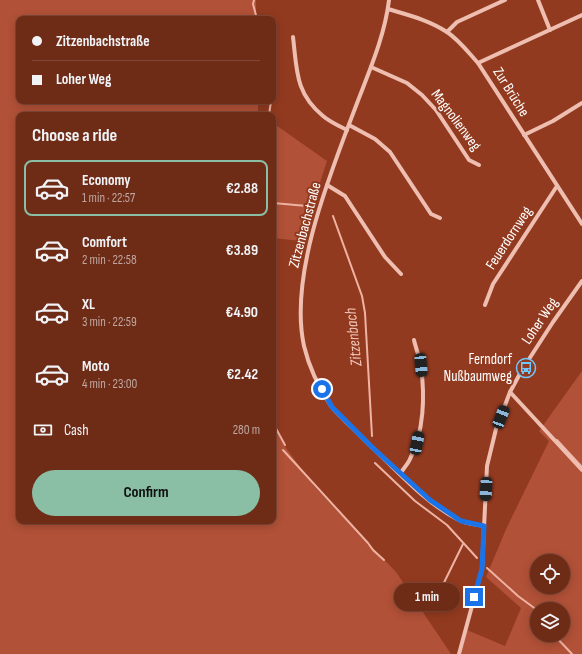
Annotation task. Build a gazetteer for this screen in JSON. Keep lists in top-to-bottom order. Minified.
{"streets":{"street":["Zur Brüche","Magnolienweg","Zitzenbachstraße","Feuerdornweg","Loher Weg"]},"crossings":[["Zur Brüche","Zitzenbachstraße"],["Zur Brüche","Feuerdornweg"],["Magnolienweg","Zitzenbachstraße"],["Zitzenbachstraße","Loher Weg"]],"water":["Zitzenbach"],"places":{"bus stop":["Ferndorf Nußbaumweg"]},"page":{"banner":["Zitzenbachstraße","Loher Weg"],"heading":"Choose a ride","list":[{"name":"Economy","note":"1 min · 22:57","value":"€2.88"},{"name":"Comfort","note":"2 min · 22:58","value":"€3.89"},{"name":"XL","note":"3 min · 22:59","value":"€4.90"},{"name":"Moto","note":"4 min · 23:00","value":"€2.42"}],"pay":["Cash","280 m"],"buttons":"Confirm","bubble":"1 min"}}
